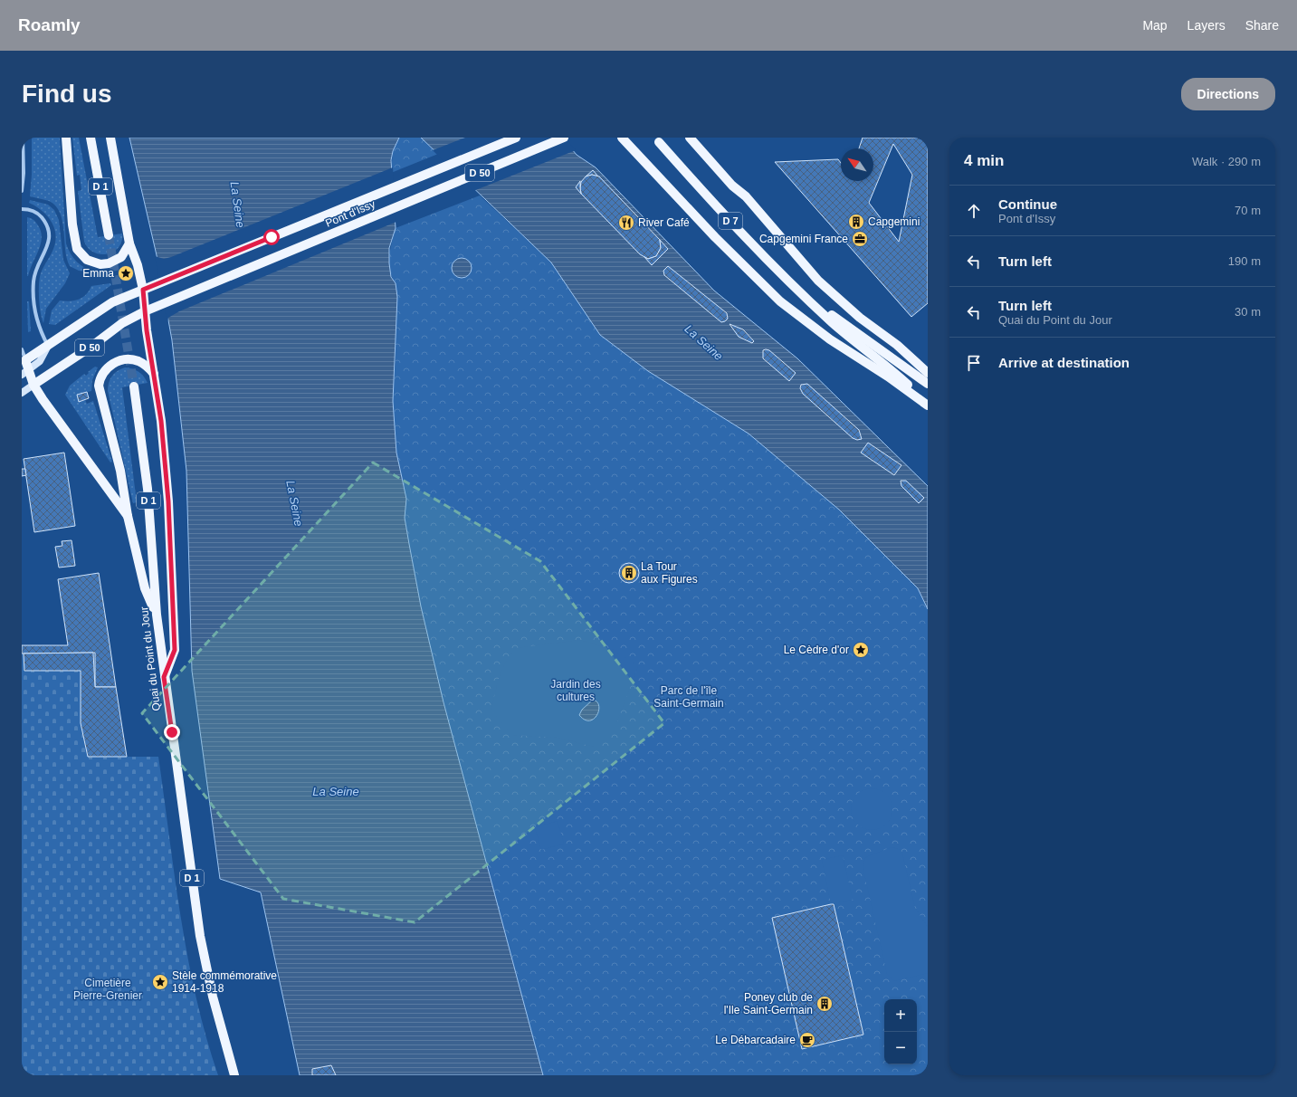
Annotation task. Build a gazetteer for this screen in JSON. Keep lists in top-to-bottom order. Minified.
{"streets":{"main road":["D 50","D 1","Pont d'Issy","D 7","Quai du Point du Jour"]},"crossings":[["D 50","Pont d'Issy"]],"water":["La Seine"],"parks":["Jardin des cultures","Parc de l'île Saint-Germain","Cimetière Pierre-Grenier"],"places":{"building":["Capgemini","La Tour aux Figures","Poney club de l'Ile Saint-Germain"],"restaurant":["River Café"],"office":["Capgemini France"],"place":["Emma","Le Cèdre d'or","Stèle commémorative 1914-1918"],"cafe":["Le Débarcadaire"]},"north":"top left","page":{"header":"Roamly","nav":["Map","Layers","Share"],"buttons":"Directions","title":"Find us","heading":["4 min","Walk · 290 m"],"list":[["Continue","Pont d'Issy","70 m"],["Turn left","190 m"],["Turn left","Quai du Point du Jour","30 m"],"Arrive at destination"],"map_buttons":["+","−"]}}
